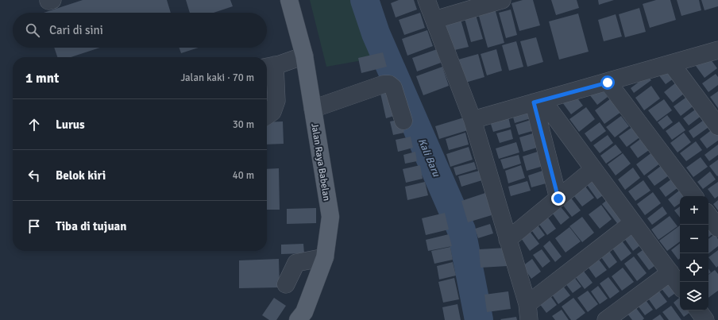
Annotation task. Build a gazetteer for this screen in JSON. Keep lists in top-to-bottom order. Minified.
{"streets":{"main road":["Jalan Raya Babelan"]},"water":["Kali Baru"],"page":{"search":"Cari di sini","heading":["1 mnt","Jalan kaki · 70 m"],"list":[["Lurus","30 m"],["Belok kiri","40 m"],"Tiba di tujuan"],"map_buttons":["+","−"]}}
